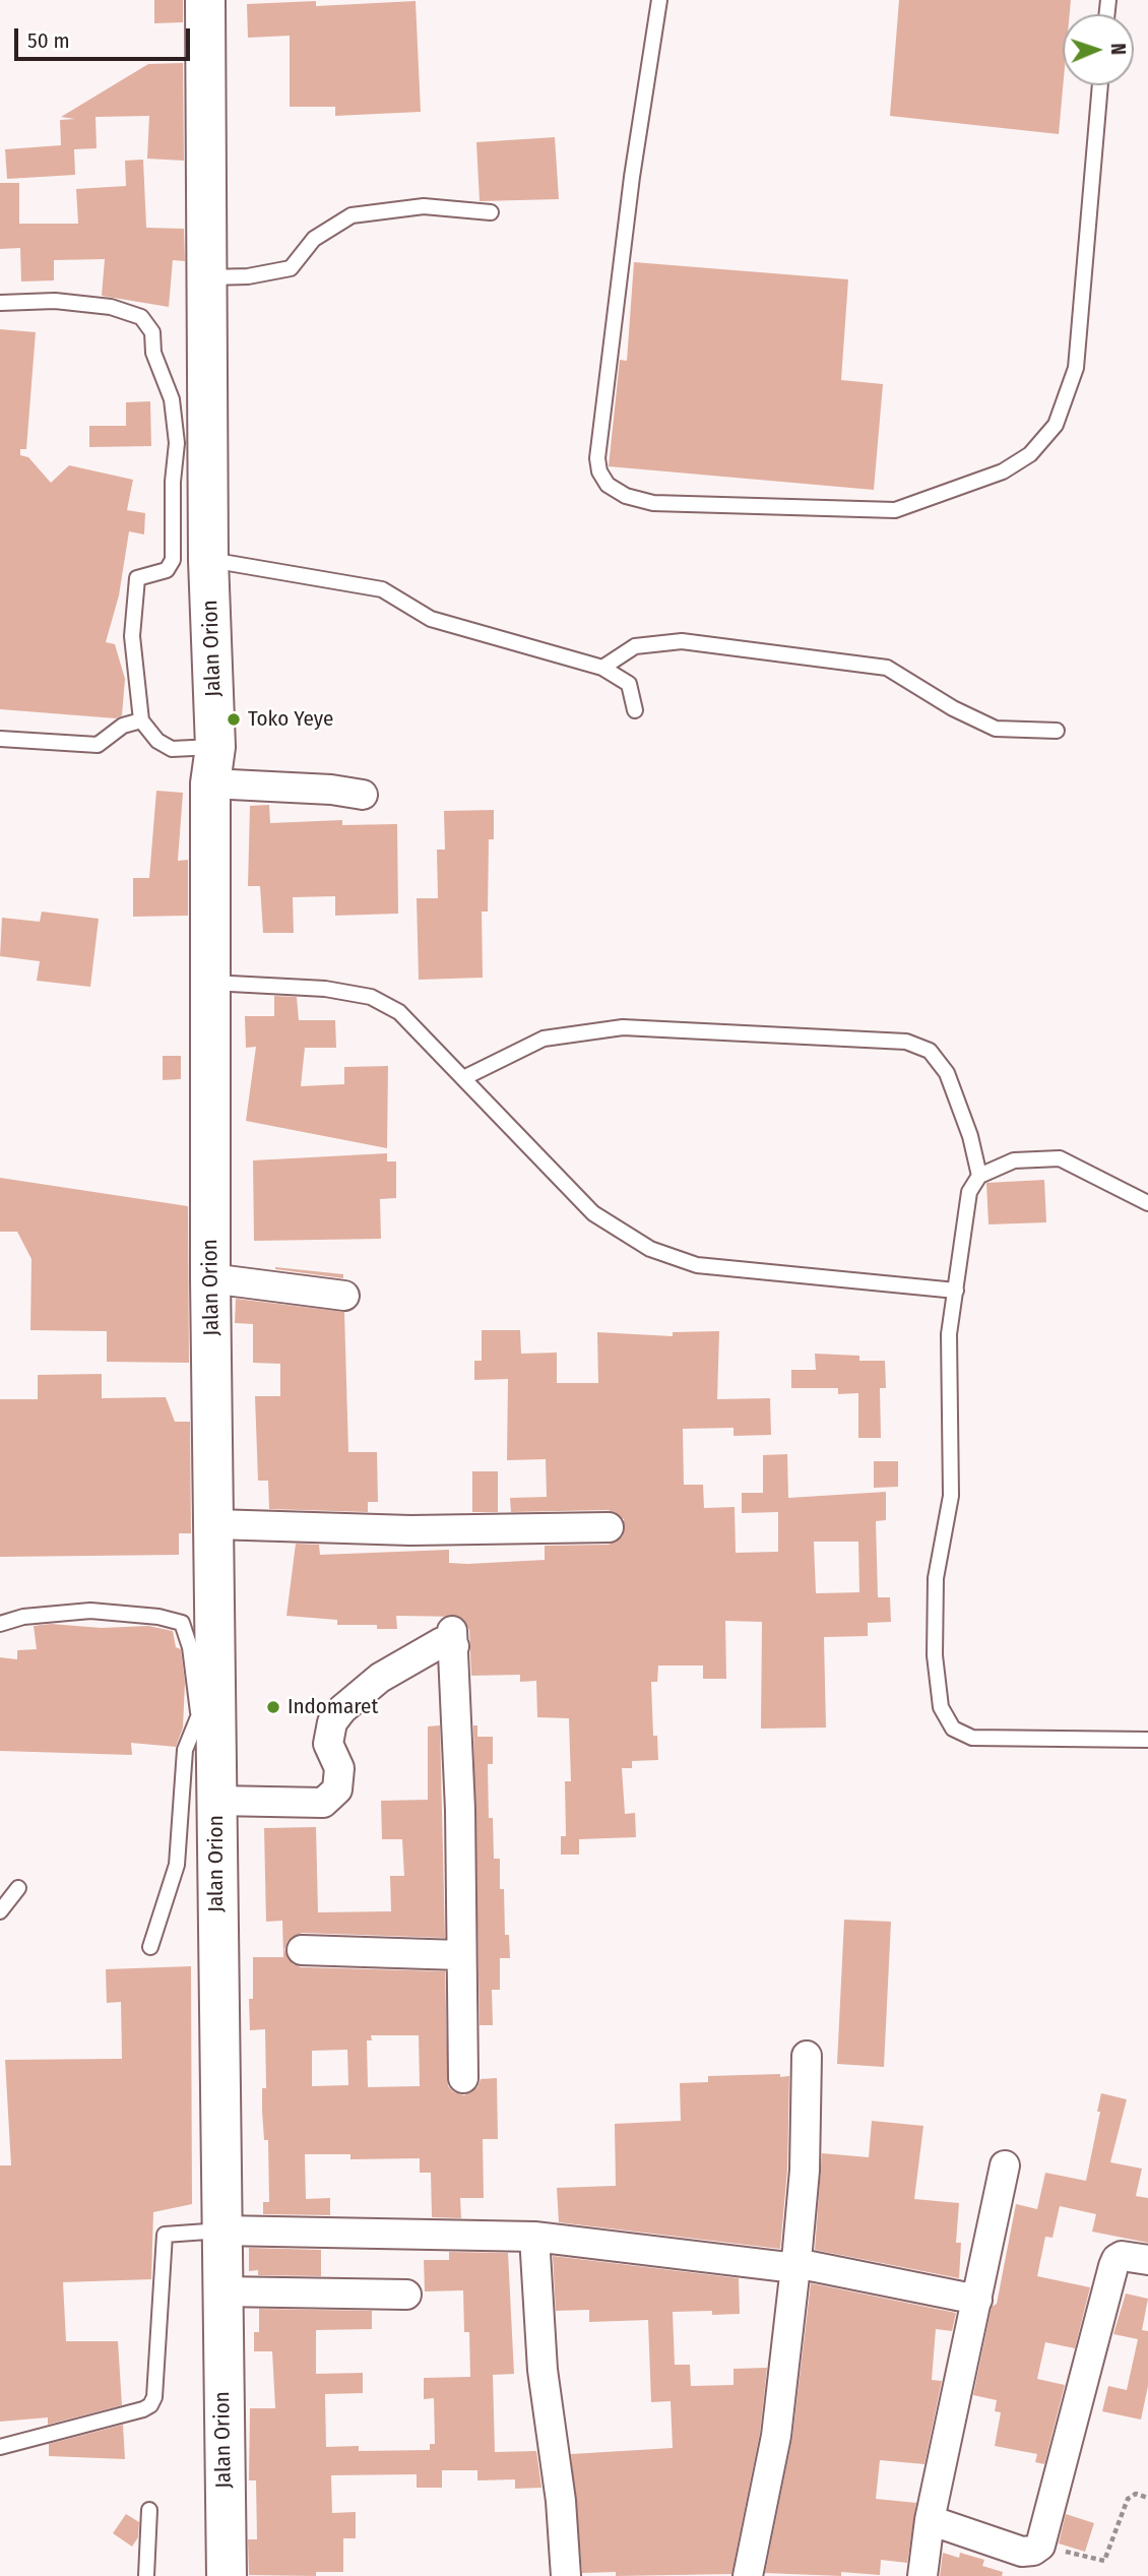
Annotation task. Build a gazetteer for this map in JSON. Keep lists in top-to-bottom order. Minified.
{"streets":{"highway":["Jalan Orion"]},"places":["Toko Yeye","Indomaret"],"scale_bar":"50 m","north":"right"}
